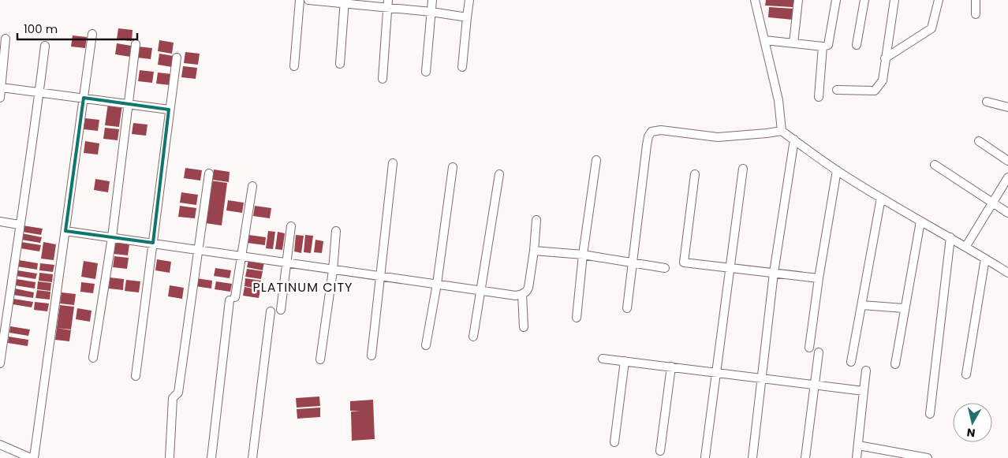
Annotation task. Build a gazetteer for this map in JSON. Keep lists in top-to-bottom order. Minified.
{"districts":["PLATINUM CITY"],"scale_bar":"100 m","north":"bottom"}
